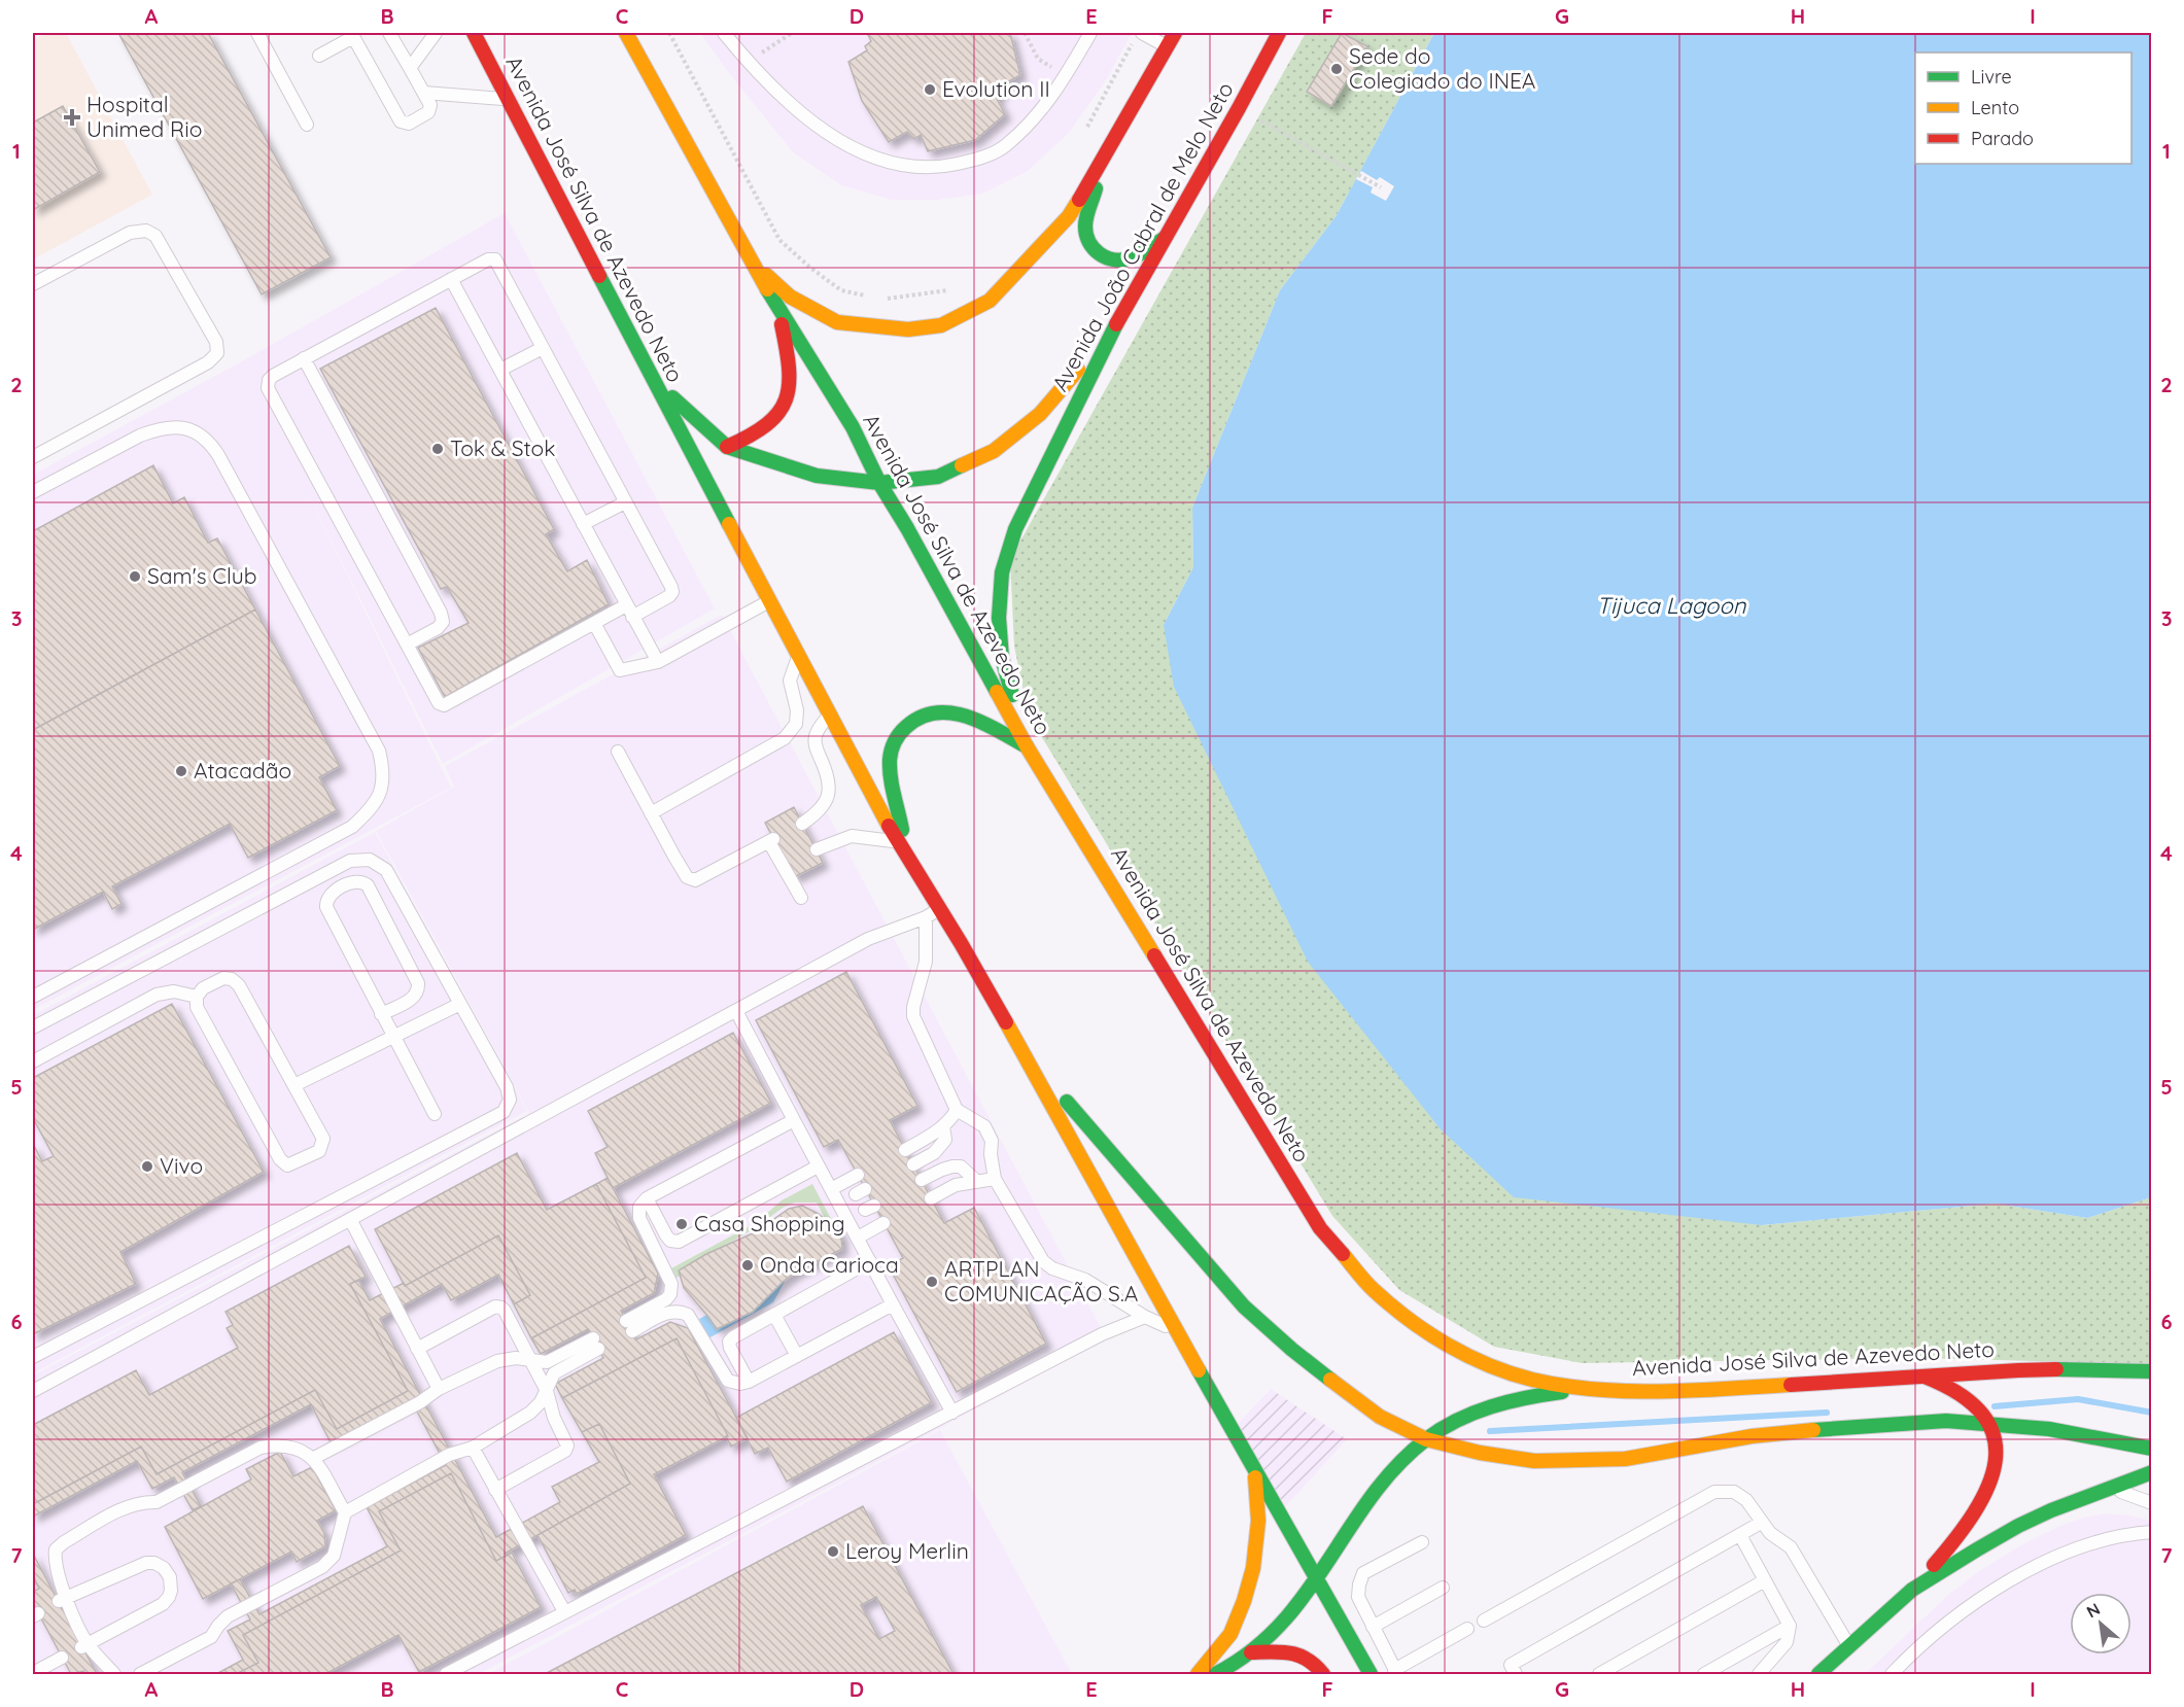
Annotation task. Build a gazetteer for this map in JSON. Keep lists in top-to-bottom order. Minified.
{"streets":{"street":["Avenida José Silva de Azevedo Neto","Avenida João Cabral de Melo Neto"]},"crossings":[["Avenida José Silva de Azevedo Neto","Avenida João Cabral de Melo Neto"]],"water":["Tijuca Lagoon"],"places":{"other":["Sede do Colegiado do INEA","Evolution II","Tok & Stok","Sam's Club","Atacadão","Vivo","Casa Shopping","Onda Carioca","ARTPLAN COMUNICAÇÃO S.A","Leroy Merlin"],"health":["Hospital Unimed Rio"]},"legend":["Livre","Lento","Parado"],"north":"top left","grid":{"columns":["A","B","C","D","E","F","G","H","I"],"rows":["1","2","3","4","5","6","7"]}}
